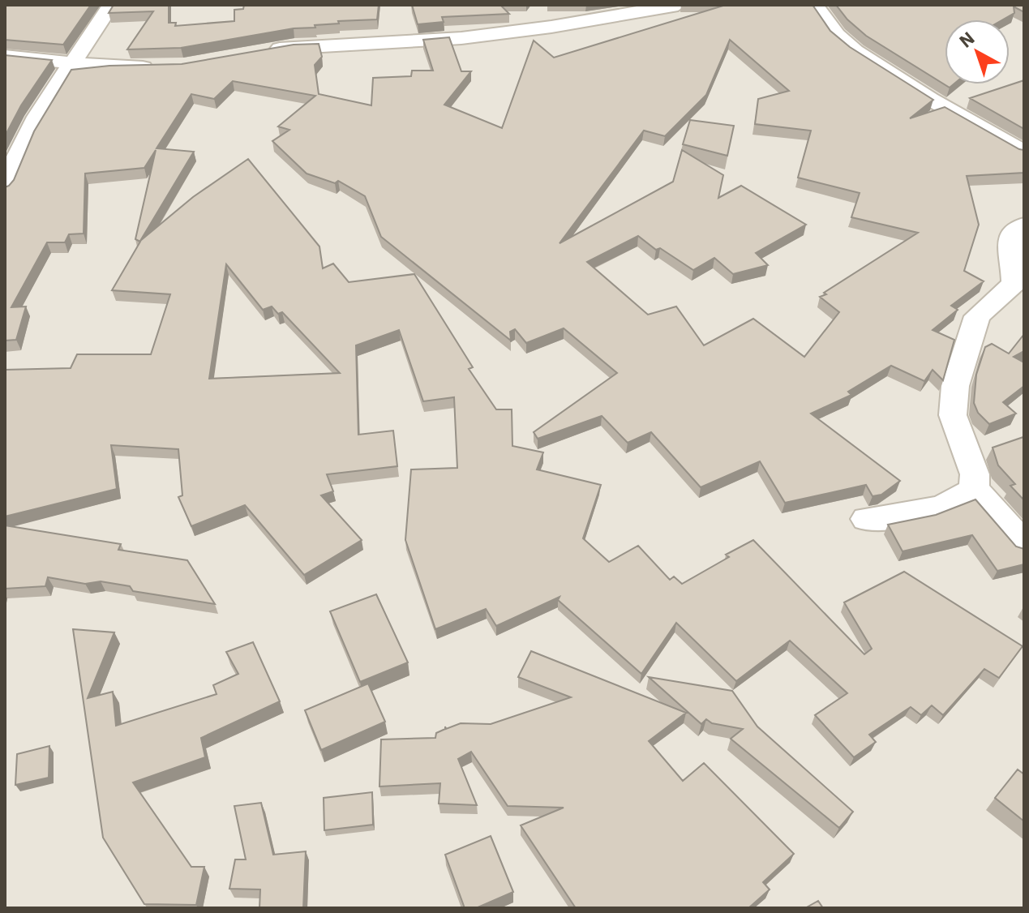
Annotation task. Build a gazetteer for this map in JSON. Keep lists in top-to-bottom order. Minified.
{"north":"top left"}
